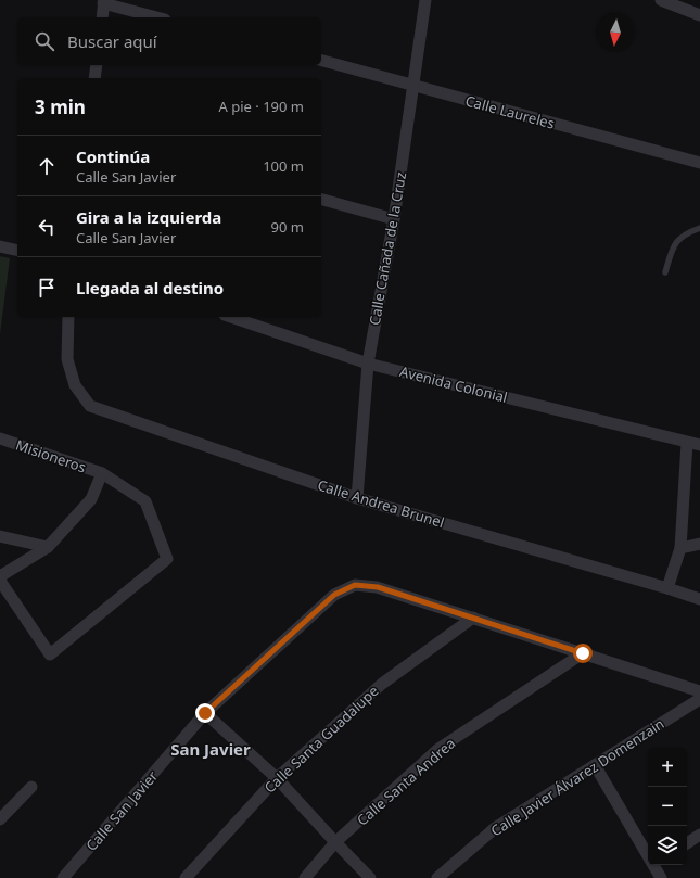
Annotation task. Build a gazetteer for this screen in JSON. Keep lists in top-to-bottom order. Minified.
{"streets":{"street":["Calle Laureles","Calle Cañada de la Cruz","Avenida Colonial","Misioneros","Calle Andrea Brunel","Calle Santa Guadalupe","Calle Javier Álvarez Domenzain","Calle Santa Andrea","Calle San Javier"]},"crossings":[["Calle Laureles","Calle Cañada de la Cruz"],["Calle Cañada de la Cruz","Avenida Colonial"],["Calle Cañada de la Cruz","Calle Andrea Brunel"],["Calle Santa Guadalupe","Calle San Javier"],["Calle Santa Andrea","Calle San Javier"]],"districts":["San Javier"],"north":"bottom","page":{"search":"Buscar aquí","heading":["3 min","A pie · 190 m"],"list":[["Continúa","Calle San Javier","100 m"],["Gira a la izquierda","Calle San Javier","90 m"],"Llegada al destino"],"map_buttons":["+","−"]}}
